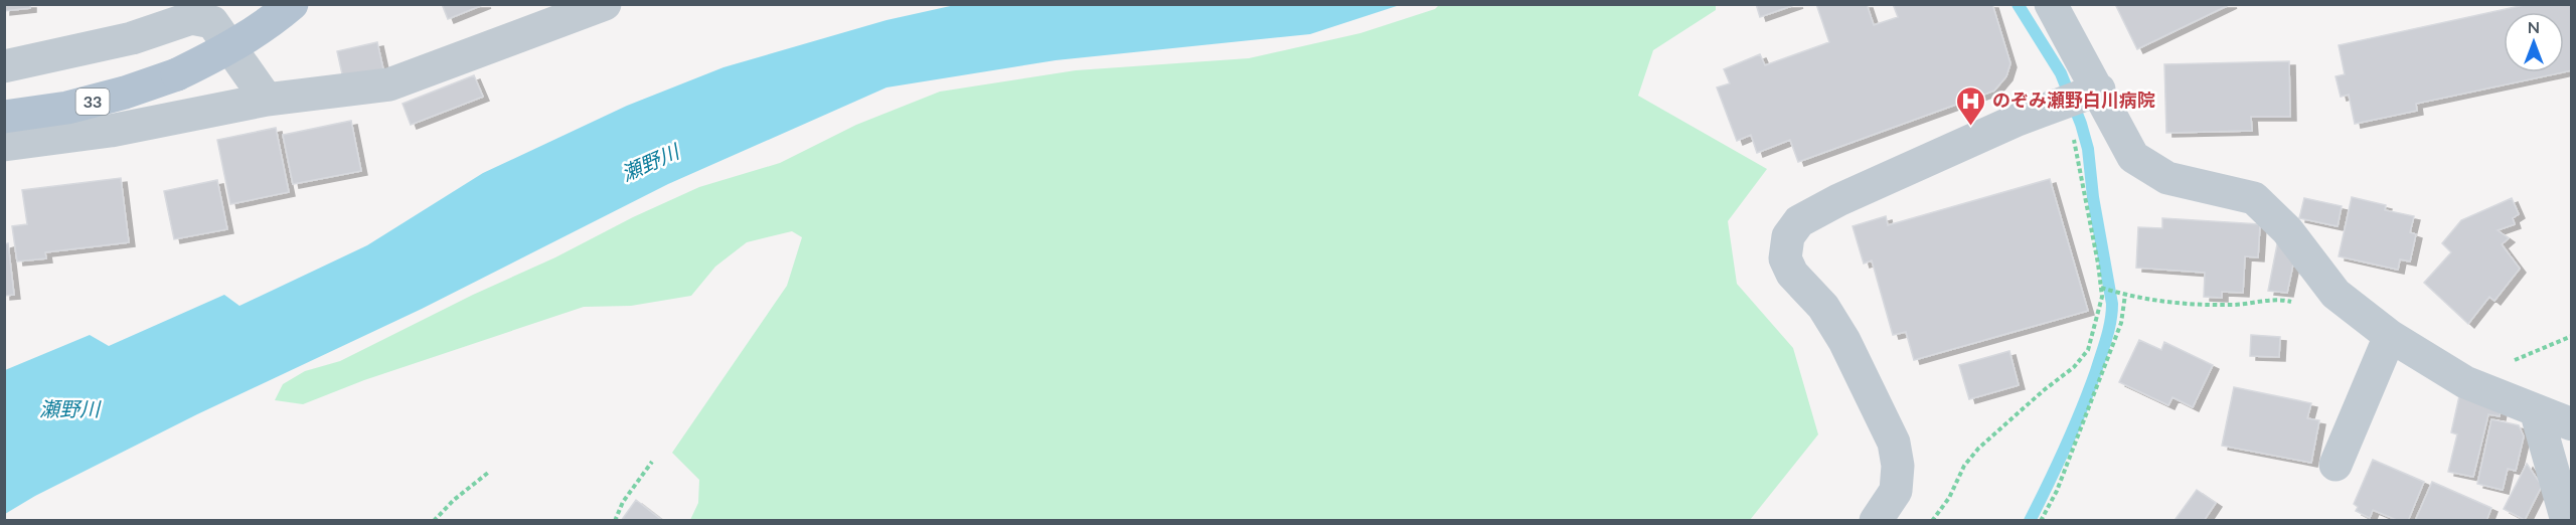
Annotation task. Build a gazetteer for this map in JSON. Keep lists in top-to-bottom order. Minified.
{"streets":{"main road":["33"]},"water":["瀬野川"],"places":{"hospital":["のぞみ瀬野白川病院"]},"north":"top"}
